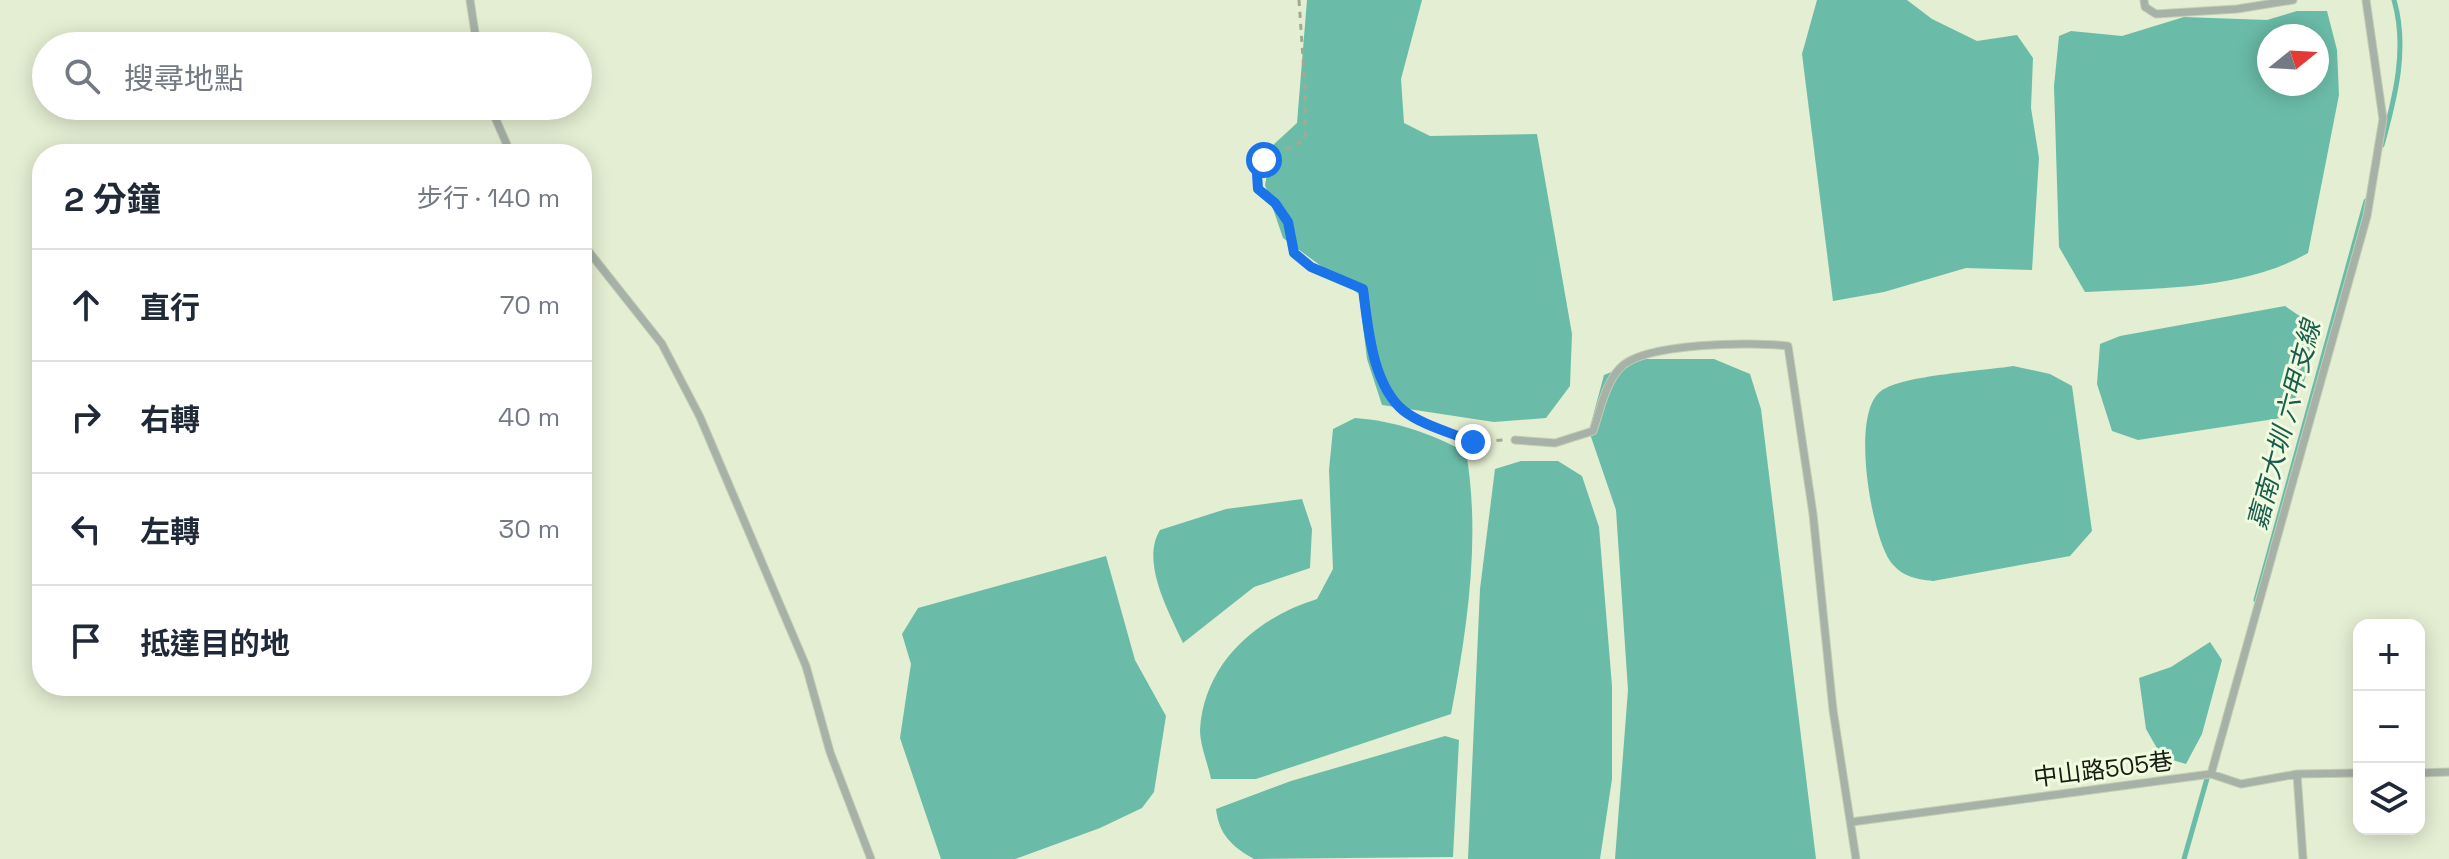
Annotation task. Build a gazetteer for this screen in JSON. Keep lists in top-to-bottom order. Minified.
{"streets":{"lane":["中山路505巷"]},"water":["嘉南大圳 六甲支線"],"north":"right","page":{"search":"搜尋地點","heading":["2 分鐘","步行 · 140 m"],"list":[["直行","70 m"],["右轉","40 m"],["左轉","30 m"],"抵達目的地"],"map_buttons":["+","−"]}}
